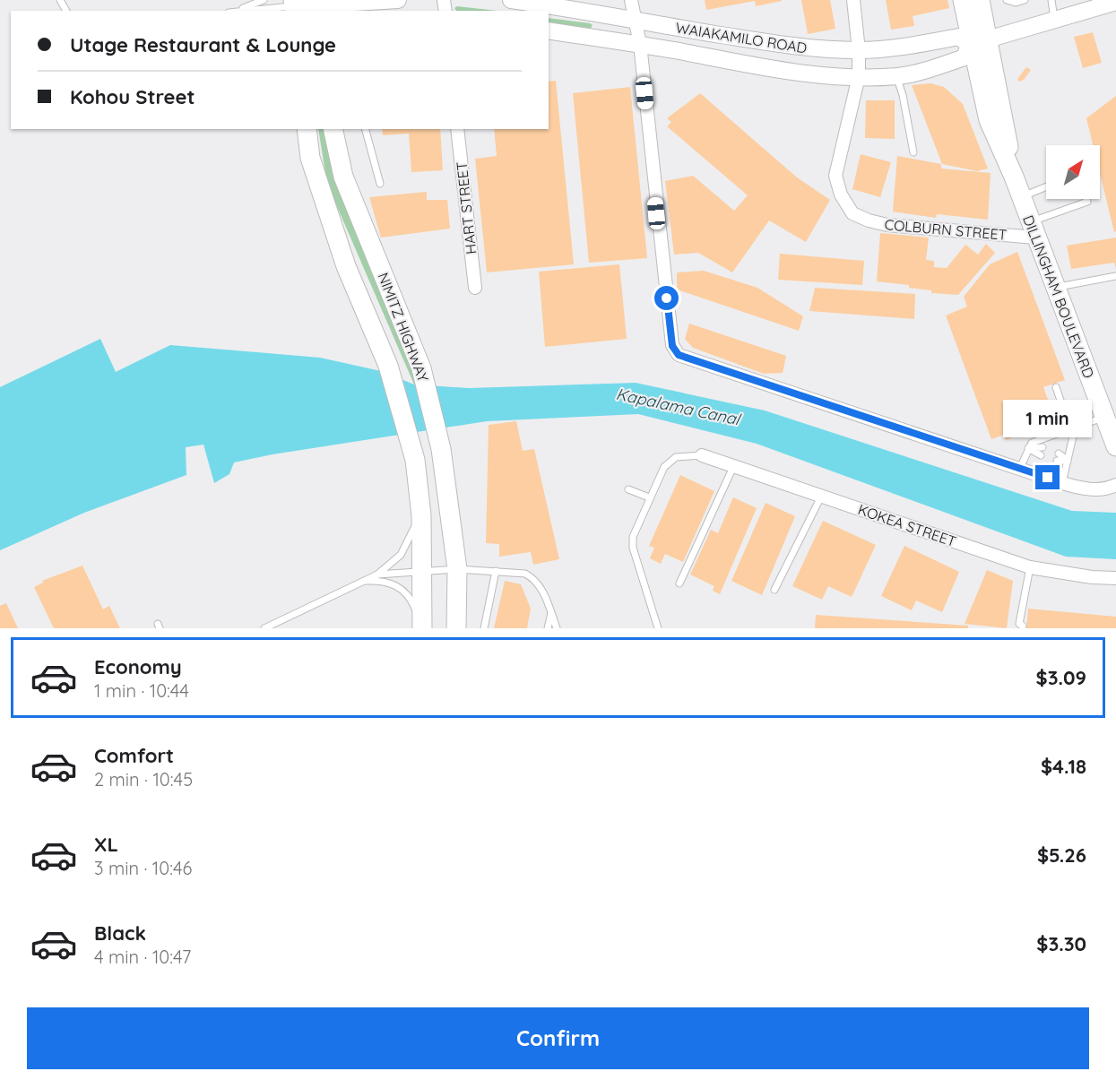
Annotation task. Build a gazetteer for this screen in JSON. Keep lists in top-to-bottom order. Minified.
{"streets":{"main road":["WAIAKAMILO ROAD","DILLINGHAM BOULEVARD","NIMITZ HIGHWAY"],"street":["HART STREET","COLBURN STREET","KOKEA STREET"]},"crossings":[["WAIAKAMILO ROAD","COLBURN STREET"],["WAIAKAMILO ROAD","DILLINGHAM BOULEVARD"],["COLBURN STREET","DILLINGHAM BOULEVARD"]],"water":["Kapalama Canal"],"north":"top right","page":{"banner":["Utage Restaurant & Lounge","Kohou Street"],"bubble":"1 min","list":[{"name":"Economy","note":"1 min · 10:44","value":"$3.09"},{"name":"Comfort","note":"2 min · 10:45","value":"$4.18"},{"name":"XL","note":"3 min · 10:46","value":"$5.26"},{"name":"Black","note":"4 min · 10:47","value":"$3.30"}],"buttons":"Confirm"}}
